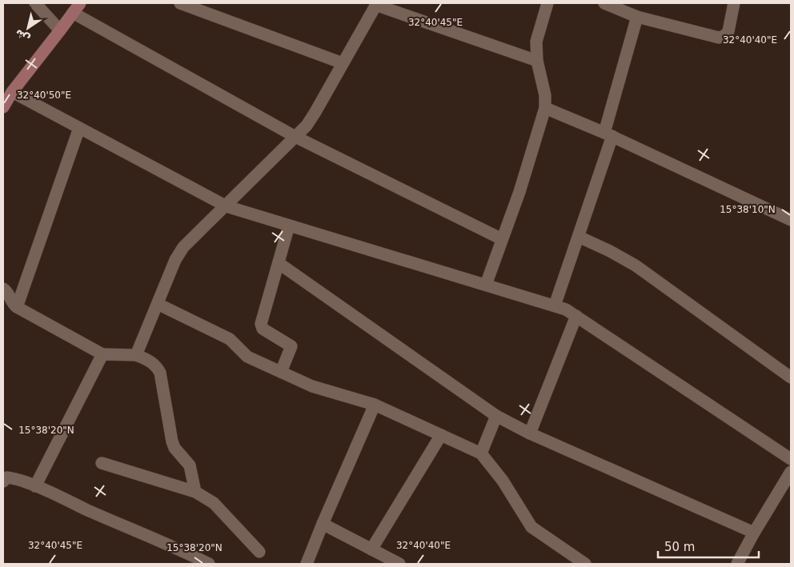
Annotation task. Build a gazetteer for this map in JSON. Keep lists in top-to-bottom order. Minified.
{"scale_bar":"50 m","north":"bottom left","coordinates":["32°40'45\"E","32°40'40\"E","32°40'50\"E","15°38'10\"N","15°38'20\"N"]}
